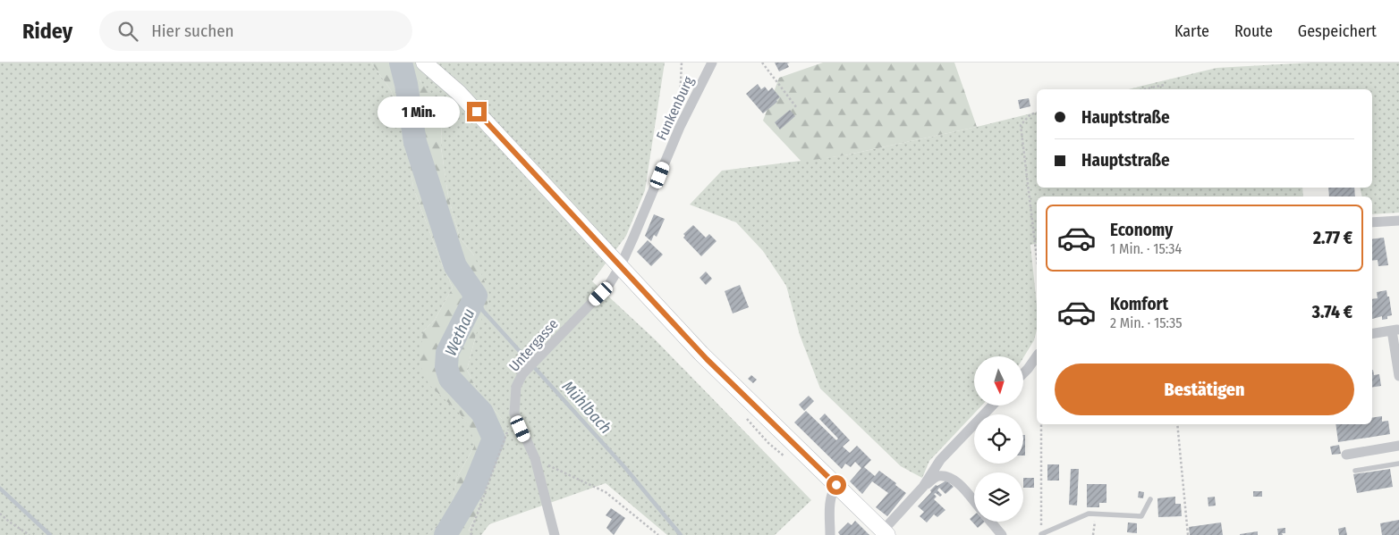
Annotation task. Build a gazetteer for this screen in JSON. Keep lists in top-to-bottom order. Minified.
{"streets":{"street":["Funkenburg","Untergasse"]},"crossings":[["Funkenburg","Untergasse"]],"water":["Wethau","Mühlbach"],"north":"bottom","page":{"header":"Ridey","search":"Hier suchen","nav":["Karte","Route","Gespeichert"],"banner":["Hauptstraße","Hauptstraße"],"bubble":"1 Min.","list":[{"name":"Economy","note":"1 Min. · 15:34","value":"2.77 €"},{"name":"Komfort","note":"2 Min. · 15:35","value":"3.74 €"}],"buttons":"Bestätigen"}}
